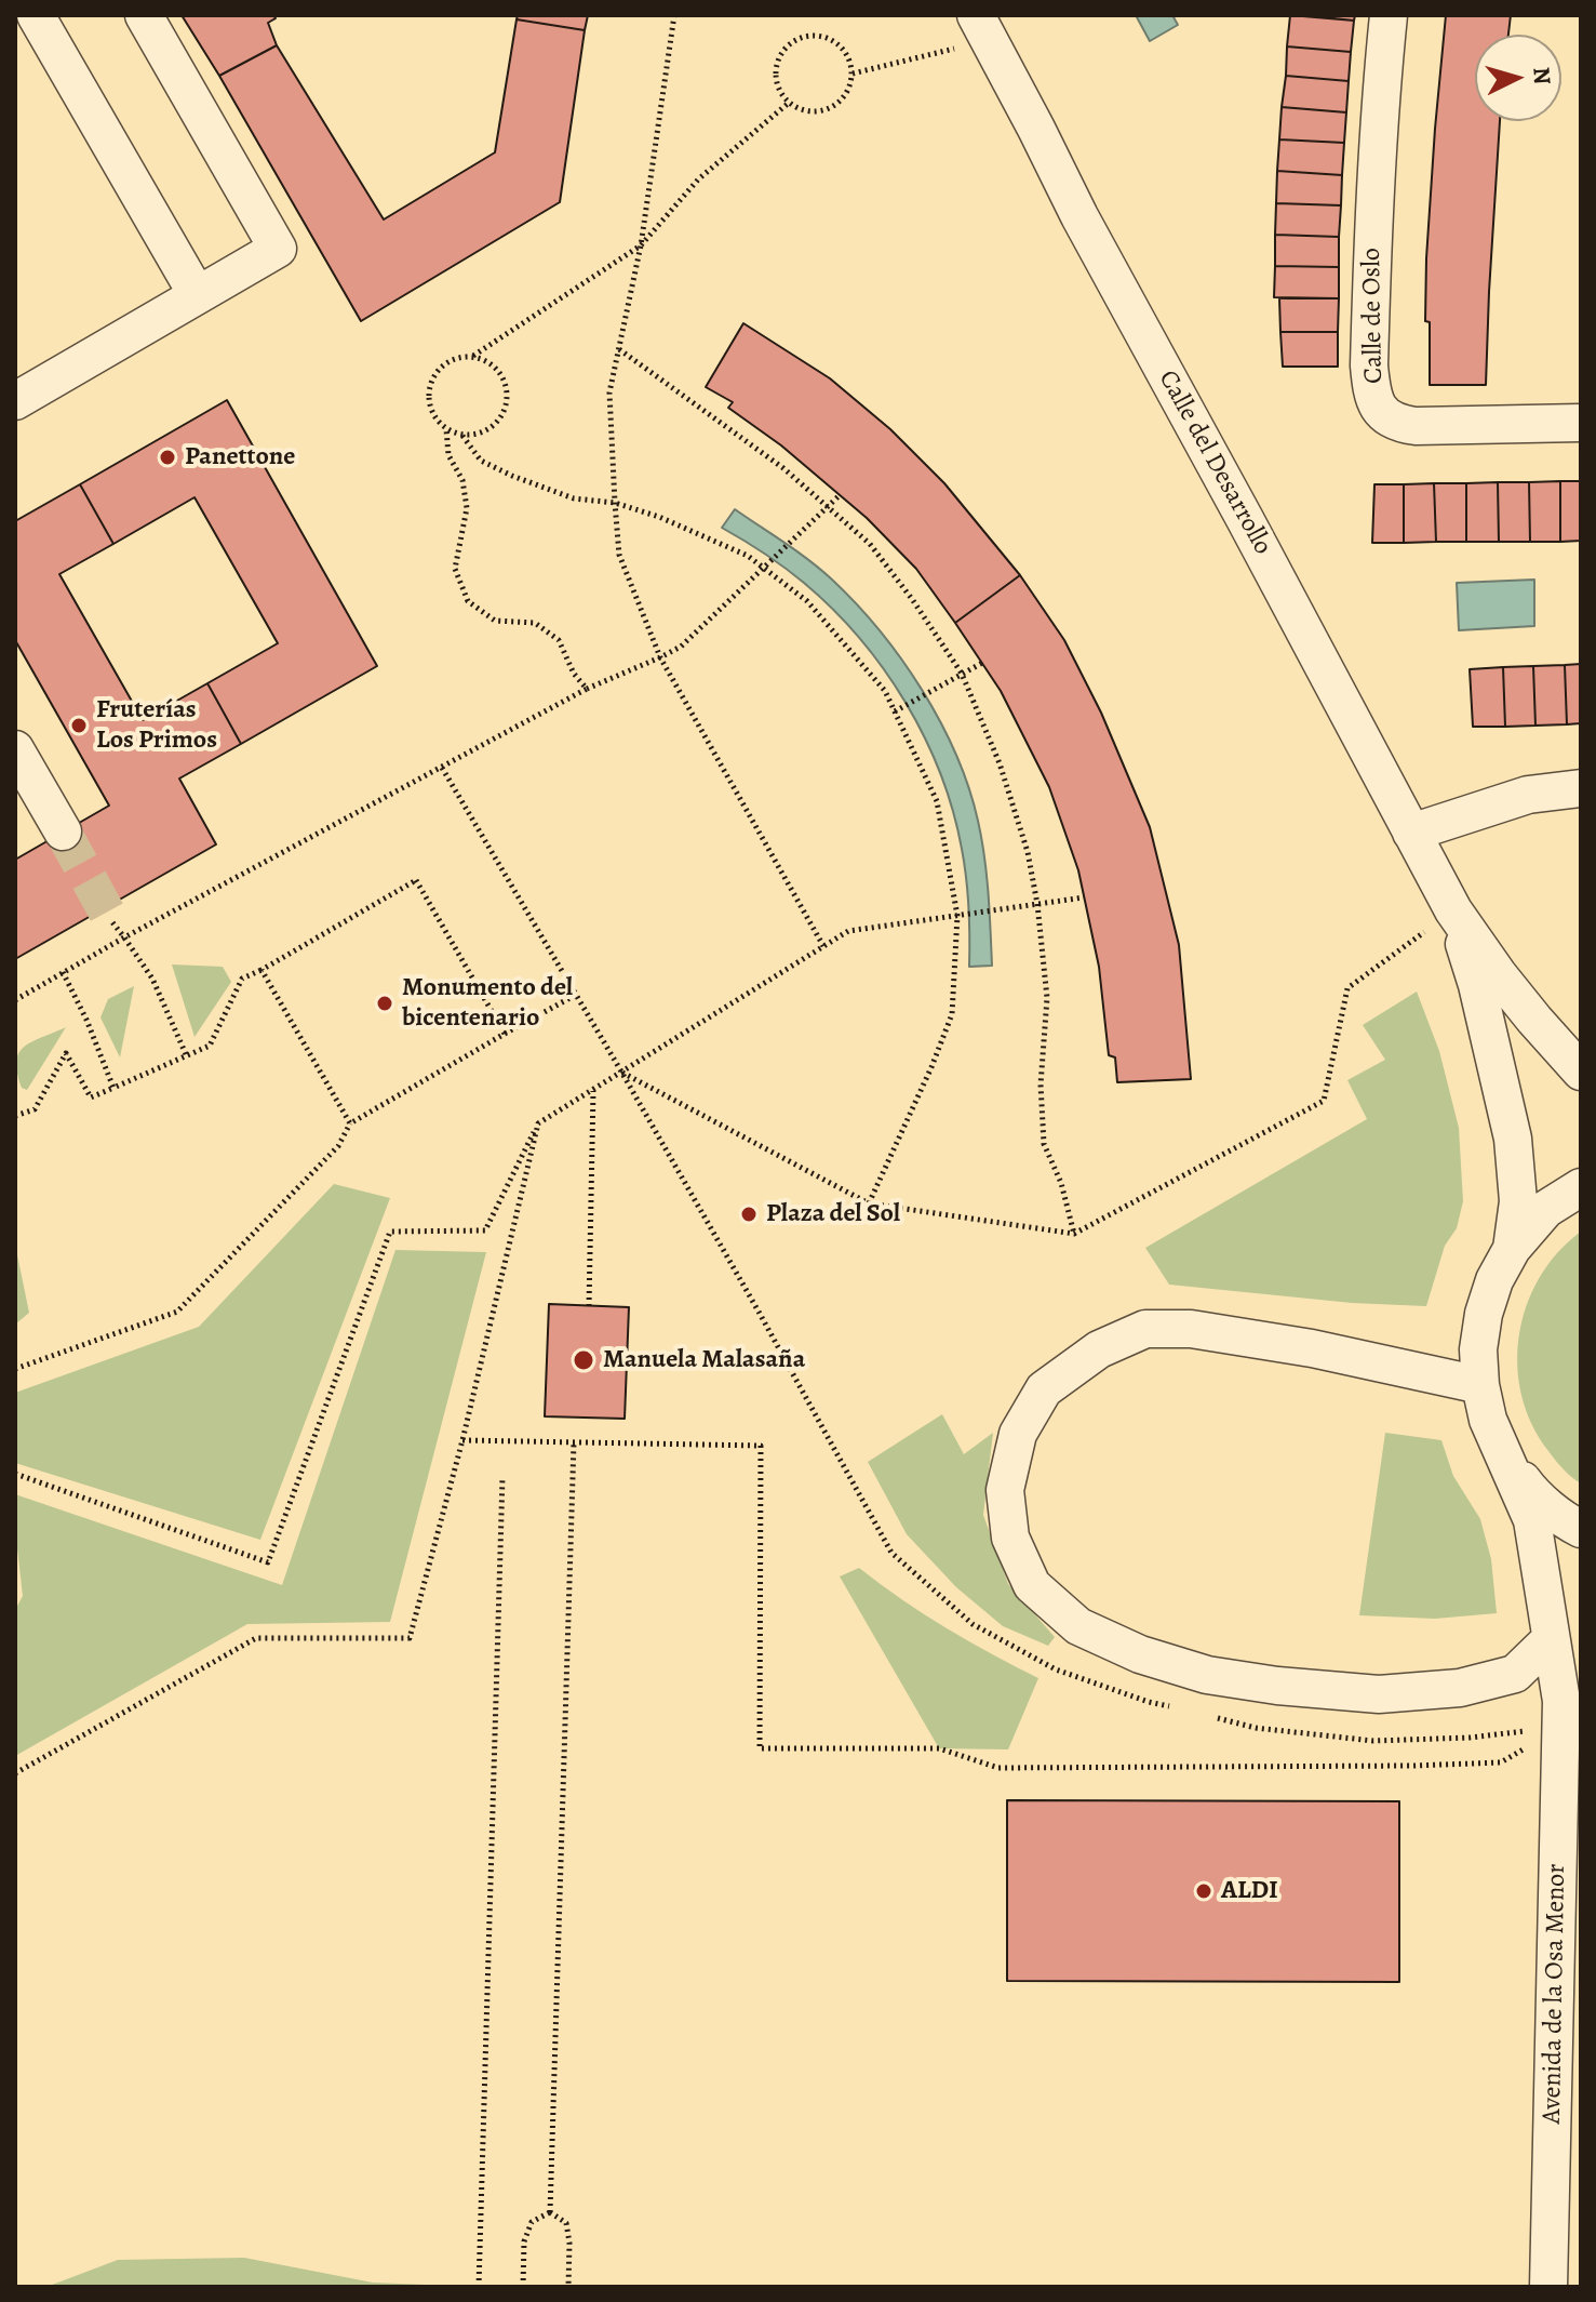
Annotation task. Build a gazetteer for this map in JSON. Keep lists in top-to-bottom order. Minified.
{"streets":{"street":["Calle de Oslo","Calle del Desarrollo","Avenida de la Osa Menor"]},"places":["Panettone","Fruterías Los Primos","Monumento del bicentenario","Plaza del Sol","Manuela Malasaña","ALDI"],"north":"right"}
